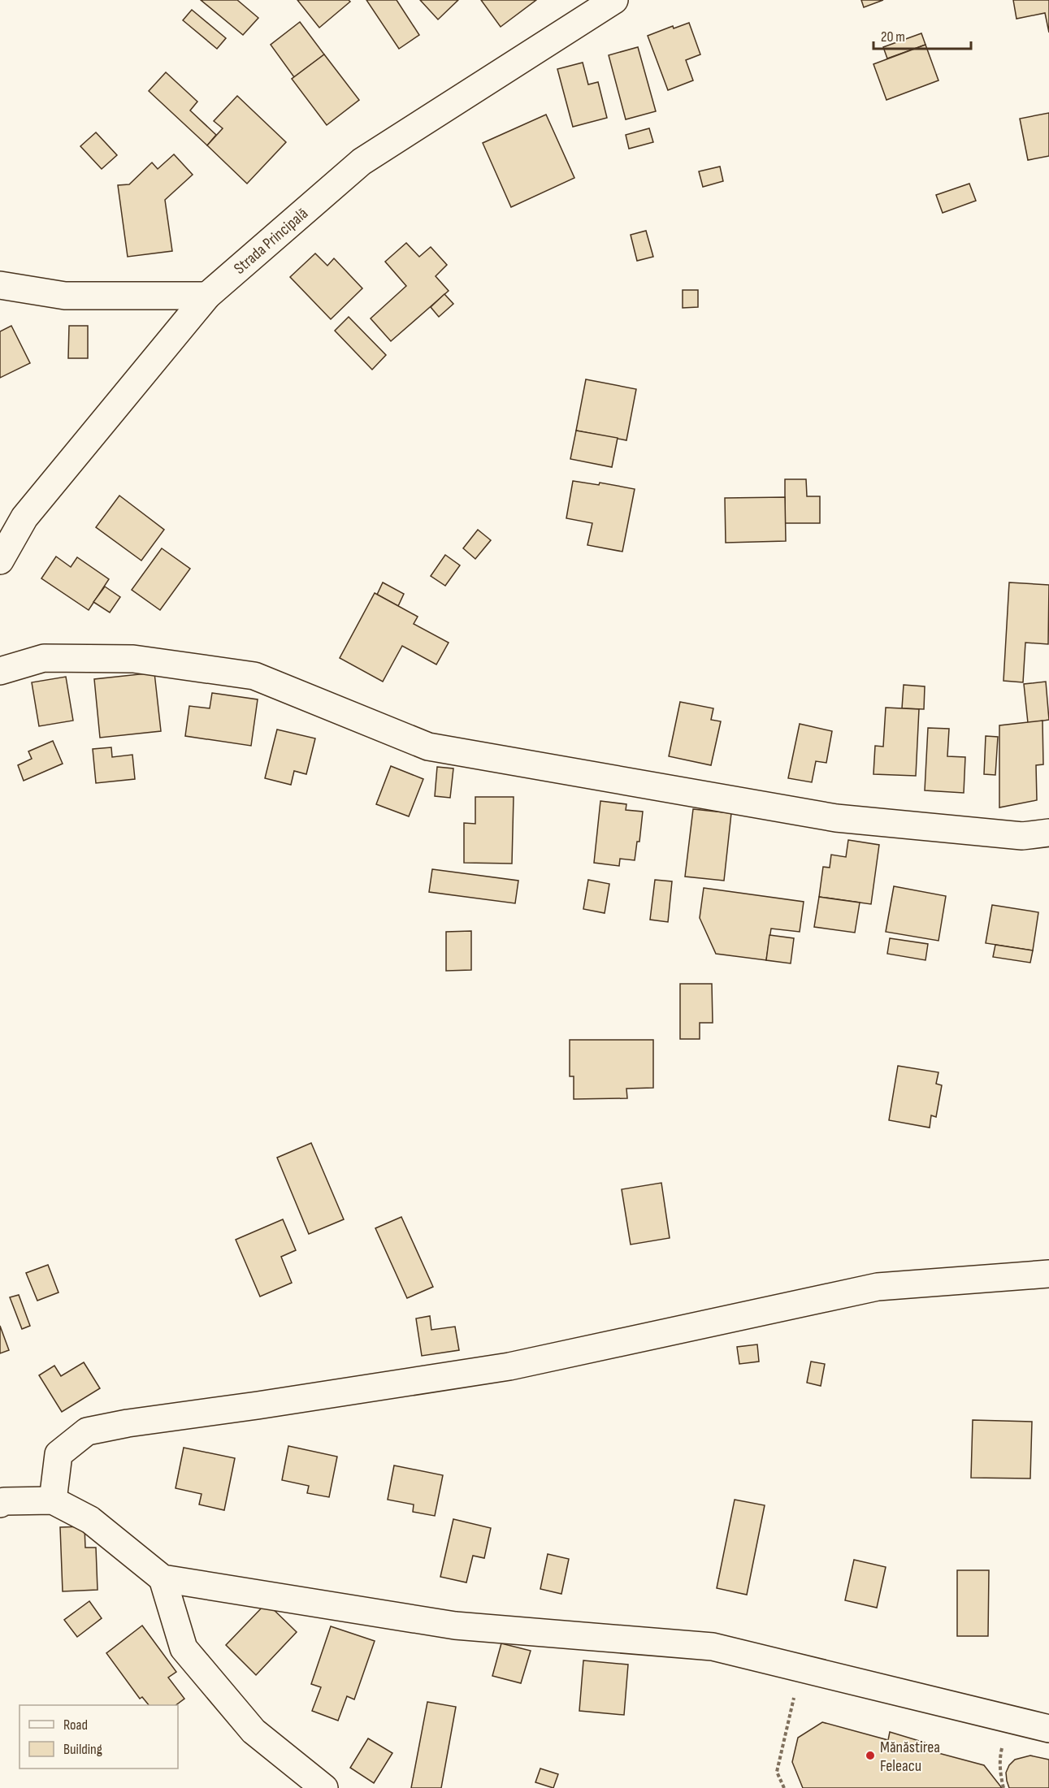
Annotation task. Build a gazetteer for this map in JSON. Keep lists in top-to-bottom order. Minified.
{"streets":{"street":["Strada Principală"]},"places":["Mănăstirea Feleacu"],"legend":["Road","Building"],"scale_bar":"20 m"}
